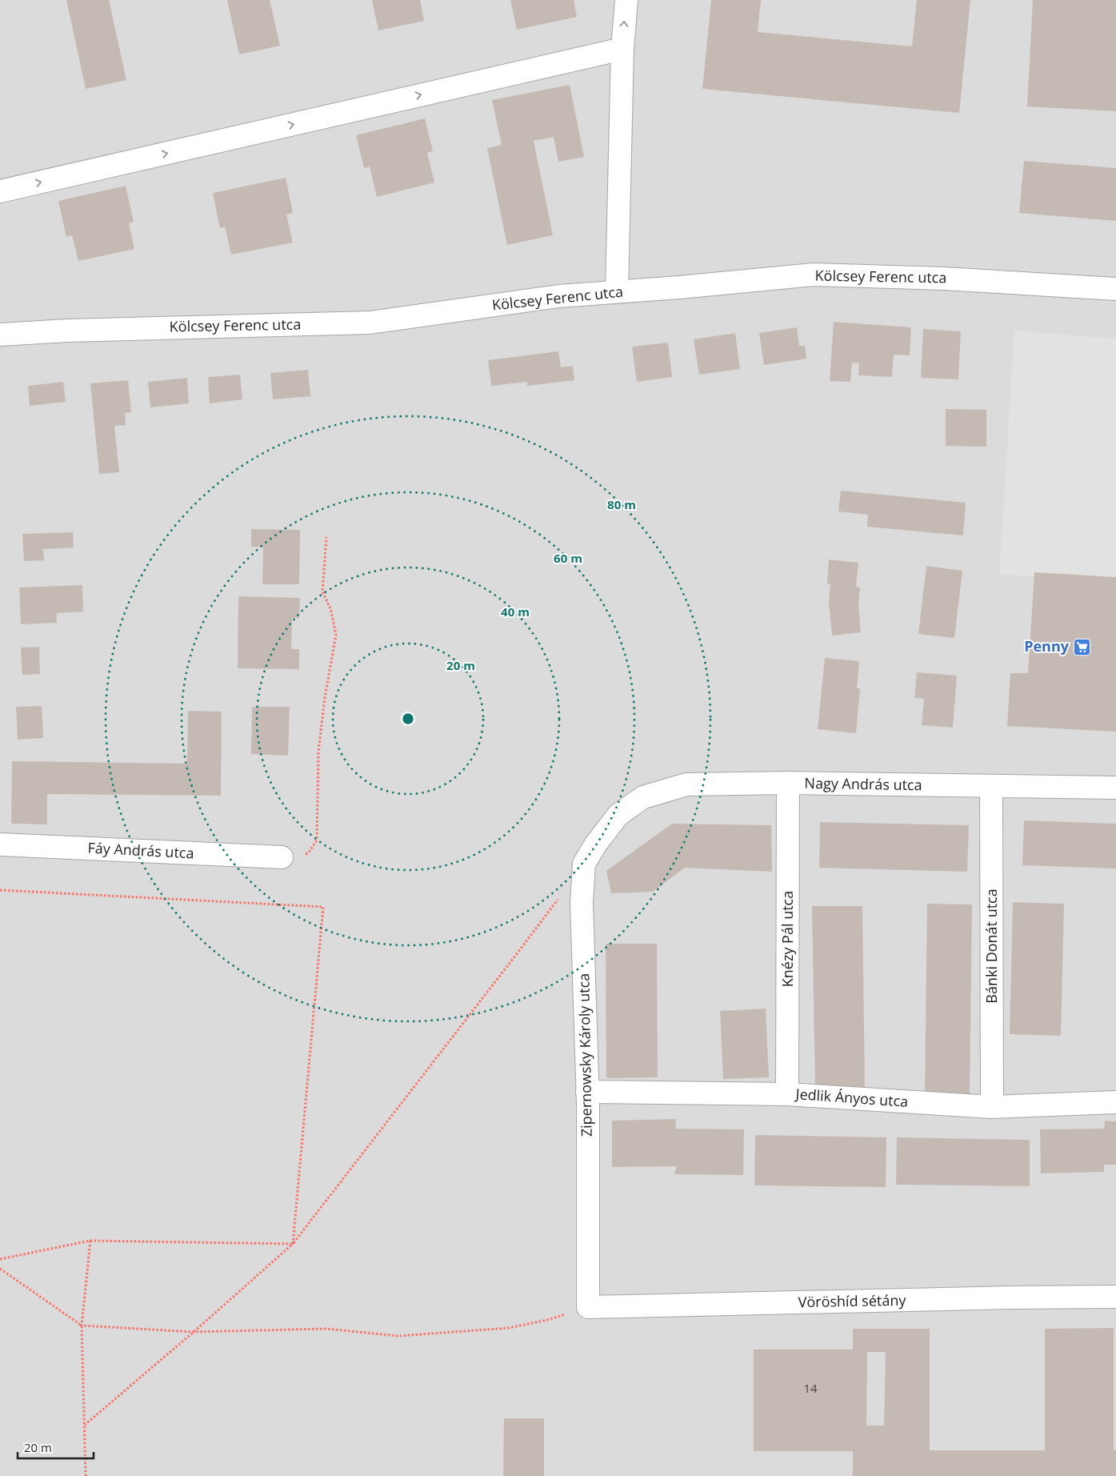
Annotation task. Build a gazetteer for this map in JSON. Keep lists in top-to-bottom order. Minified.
{"streets":{"street":["Kölcsey Ferenc utca","Nagy András utca","Fáy András utca","Knézy Pál utca","Bánki Donát utca","Zipernowsky Károly utca","Jedlik Ányos utca","Vöröshíd sétány"]},"crossings":[["Nagy András utca","Knézy Pál utca"],["Nagy András utca","Bánki Donát utca"],["Nagy András utca","Zipernowsky Károly utca"],["Knézy Pál utca","Jedlik Ányos utca"],["Bánki Donát utca","Jedlik Ányos utca"],["Zipernowsky Károly utca","Jedlik Ányos utca"],["Zipernowsky Károly utca","Vöröshíd sétány"]],"places":{"supermarket":["Penny"]},"house_numbers":["14"],"scale_bar":"20 m","rings":["80 m","60 m","40 m","20 m"]}
